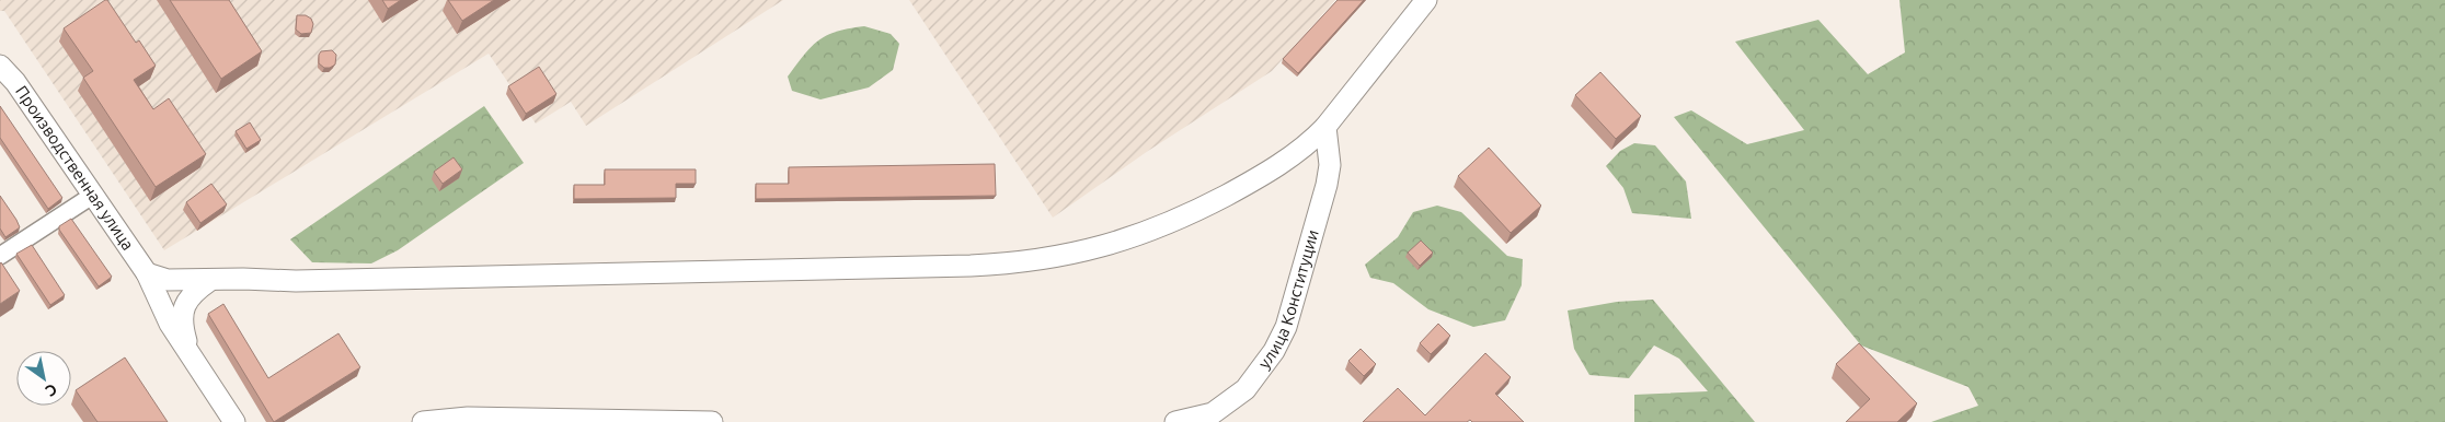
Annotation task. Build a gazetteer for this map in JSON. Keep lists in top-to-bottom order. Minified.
{"streets":{"street":["Производственная улица","улица Конституции"]},"north":"bottom right"}
